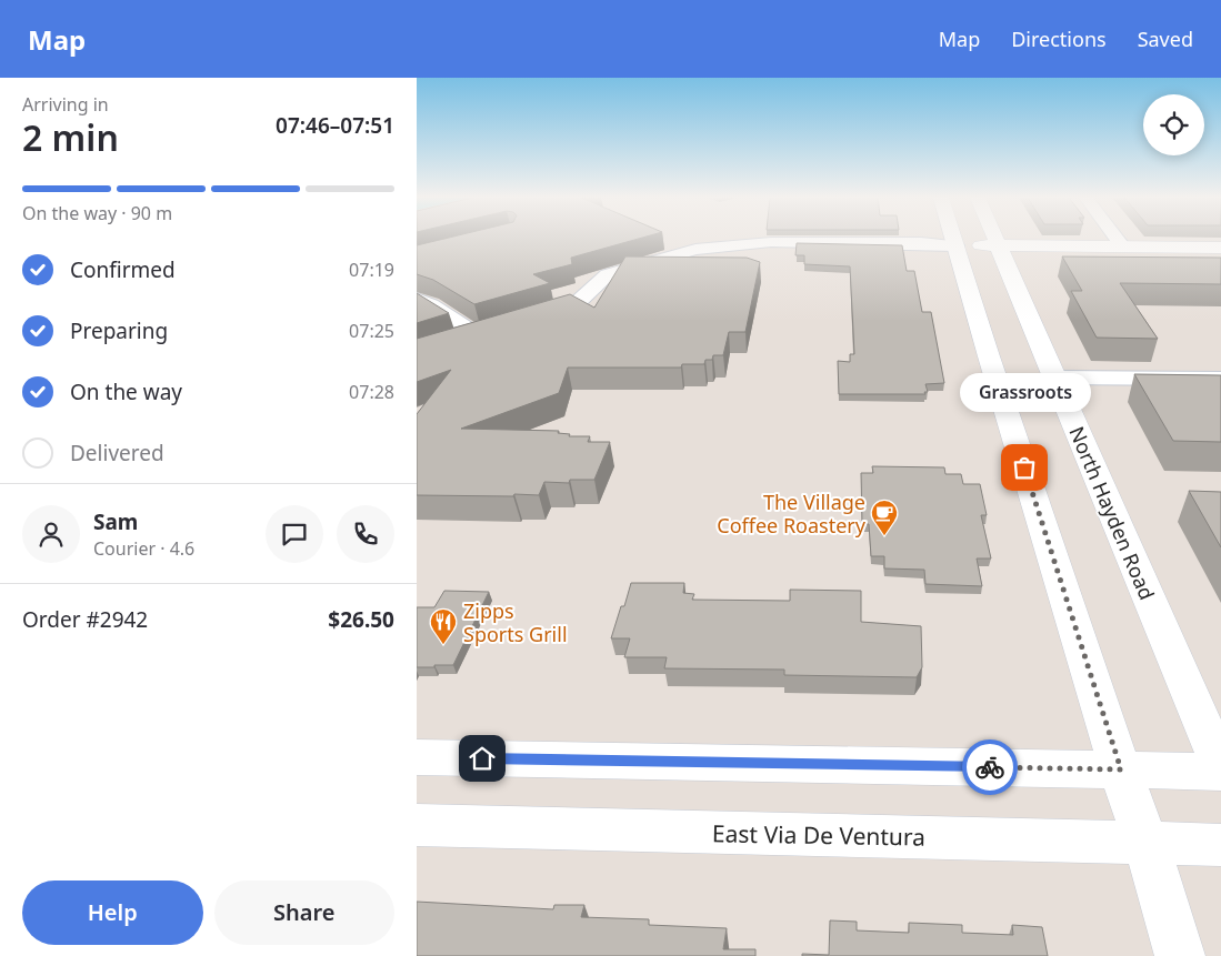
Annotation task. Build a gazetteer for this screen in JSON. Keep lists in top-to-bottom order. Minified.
{"streets":{"main road":["North Hayden Road","East Via De Ventura"]},"places":{"other":["Grassroots"],"cafe":["The Village Coffee Roastery"],"restaurant":["Zipps Sports Grill"]},"page":{"header":"Map","nav":["Map","Directions","Saved"],"heading":["2 min","Arriving in","07:46–07:51"],"panel":["Sam","Courier · 4.6","Order #2942","$26.50"],"bar":"On the way · 90 m","list":[["Confirmed","07:19"],["Preparing","07:25"],["On the way","07:28"],"Delivered"],"bubble":"Grassroots","buttons":["Help","Share"]}}
